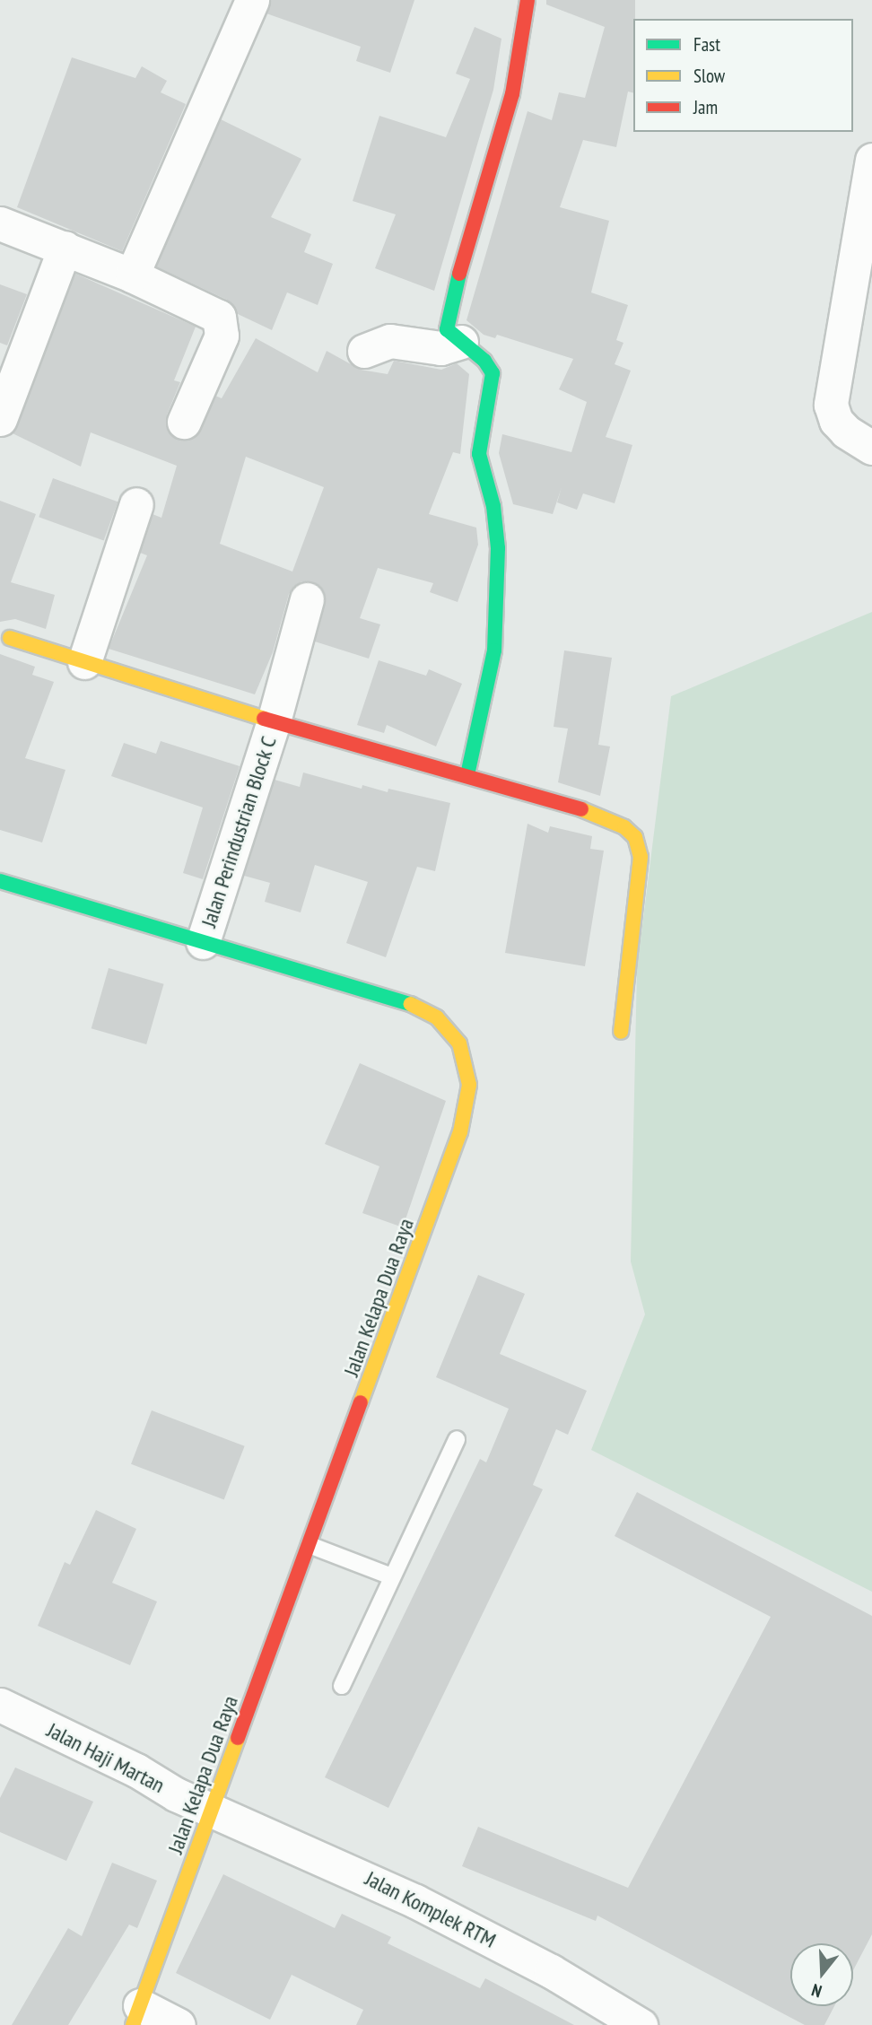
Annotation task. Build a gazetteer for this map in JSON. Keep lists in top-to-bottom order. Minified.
{"streets":{"street":["Jalan Perindustrian Block C","Jalan Kelapa Dua Raya","Jalan Haji Martan","Jalan Komplek RTM"]},"crossings":[["Jalan Perindustrian Block C","Jalan Kelapa Dua Raya"],["Jalan Kelapa Dua Raya","Jalan Haji Martan"],["Jalan Kelapa Dua Raya","Jalan Komplek RTM"],["Jalan Haji Martan","Jalan Komplek RTM"]],"legend":["Fast","Slow","Jam"],"north":"bottom"}
